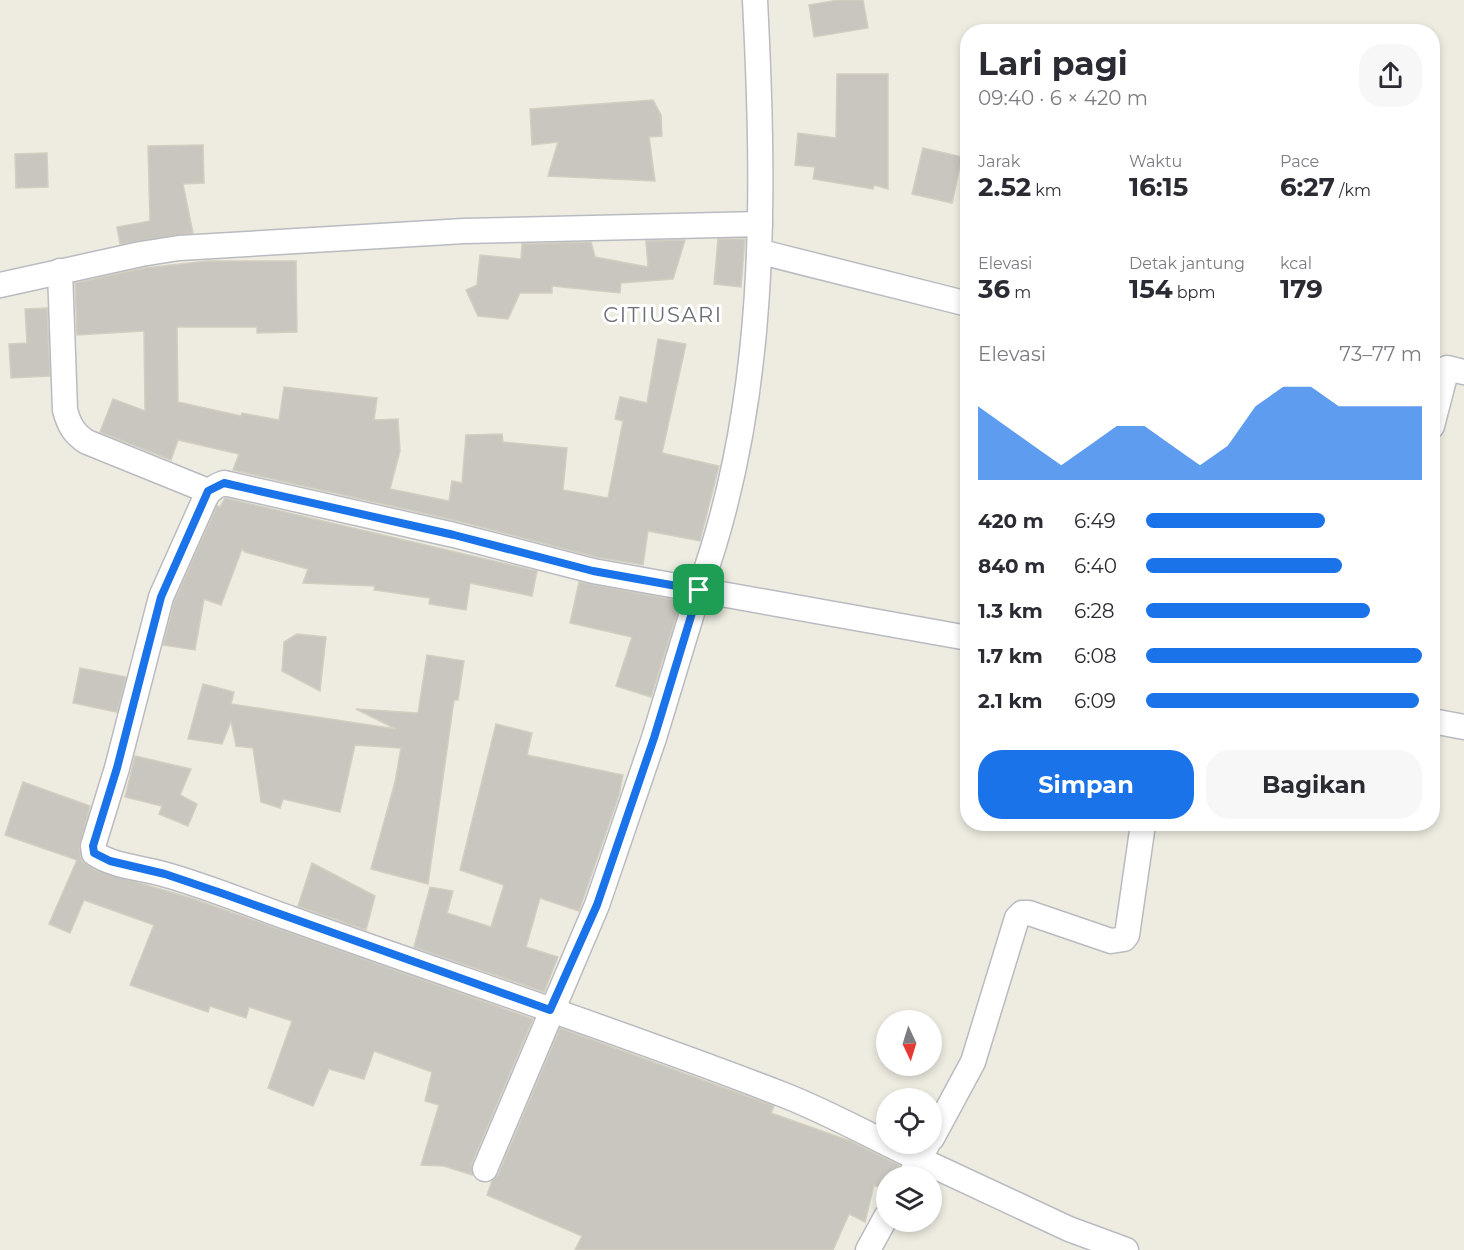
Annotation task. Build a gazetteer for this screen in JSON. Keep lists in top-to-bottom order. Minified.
{"districts":["CITIUSARI"],"north":"bottom","page":{"heading":["Lari pagi","09:40 · 6 × 420 m"],"stats":[["Jarak","2.52 km"],["Waktu","16:15"],["Pace","6:27 /km"],["Elevasi","36 m"],["Detak jantung","154 bpm"],["kcal","179"]],"chart":["Elevasi","73–77 m"],"list":[{"name":"420 m","note":"6:49"},{"name":"840 m","note":"6:40"},{"name":"1.3 km","note":"6:28"},{"name":"1.7 km","note":"6:08"},{"name":"2.1 km","note":"6:09"}],"buttons":["Simpan","Bagikan"]}}
